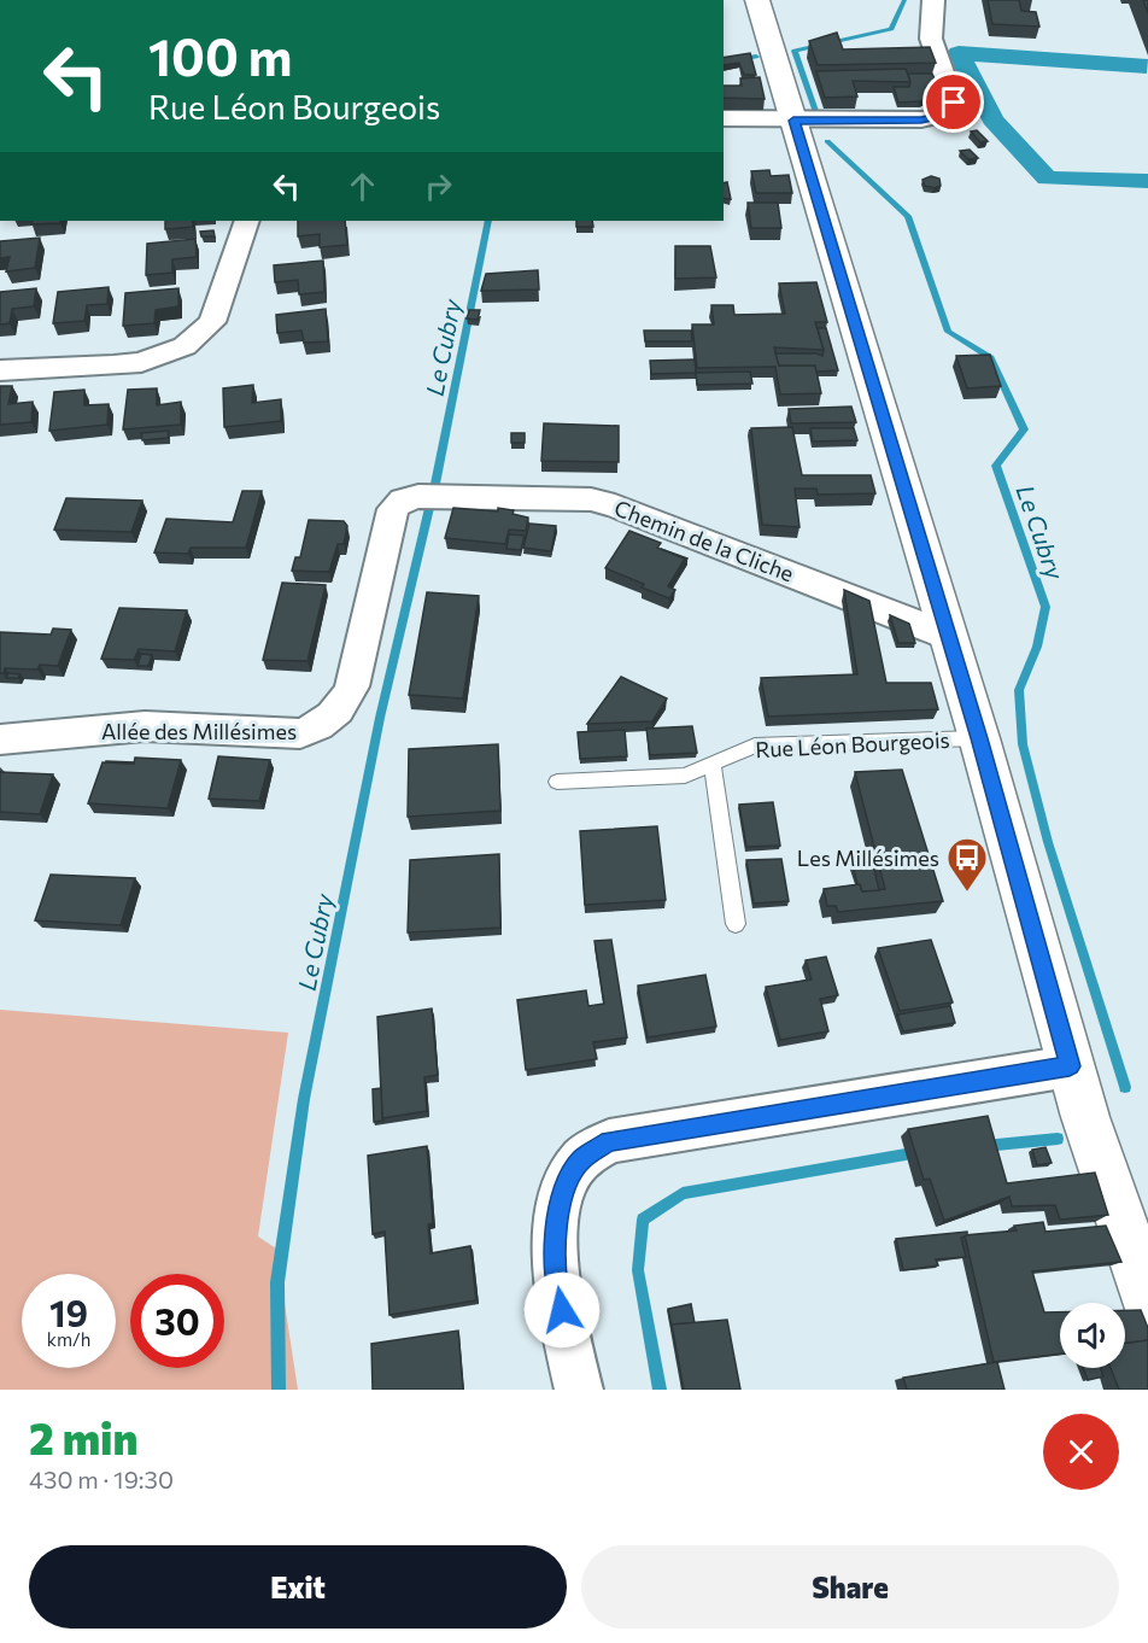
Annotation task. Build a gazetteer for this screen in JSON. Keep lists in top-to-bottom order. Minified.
{"streets":{"street":["Chemin de la Cliche","Allée des Millésimes","Rue Léon Bourgeois"]},"crossings":[["Chemin de la Cliche","Allée des Millésimes"],["Chemin de la Cliche","Rue Léon Bourgeois"]],"water":["Le Cubry"],"places":{"bus stop":["Les Millésimes"]},"page":{"turn":["100 m","Rue Léon Bourgeois"],"speed":"19 km/h","limit":"30","heading":["2 min","430 m · 19:30"],"buttons":["Exit","Share"]}}
